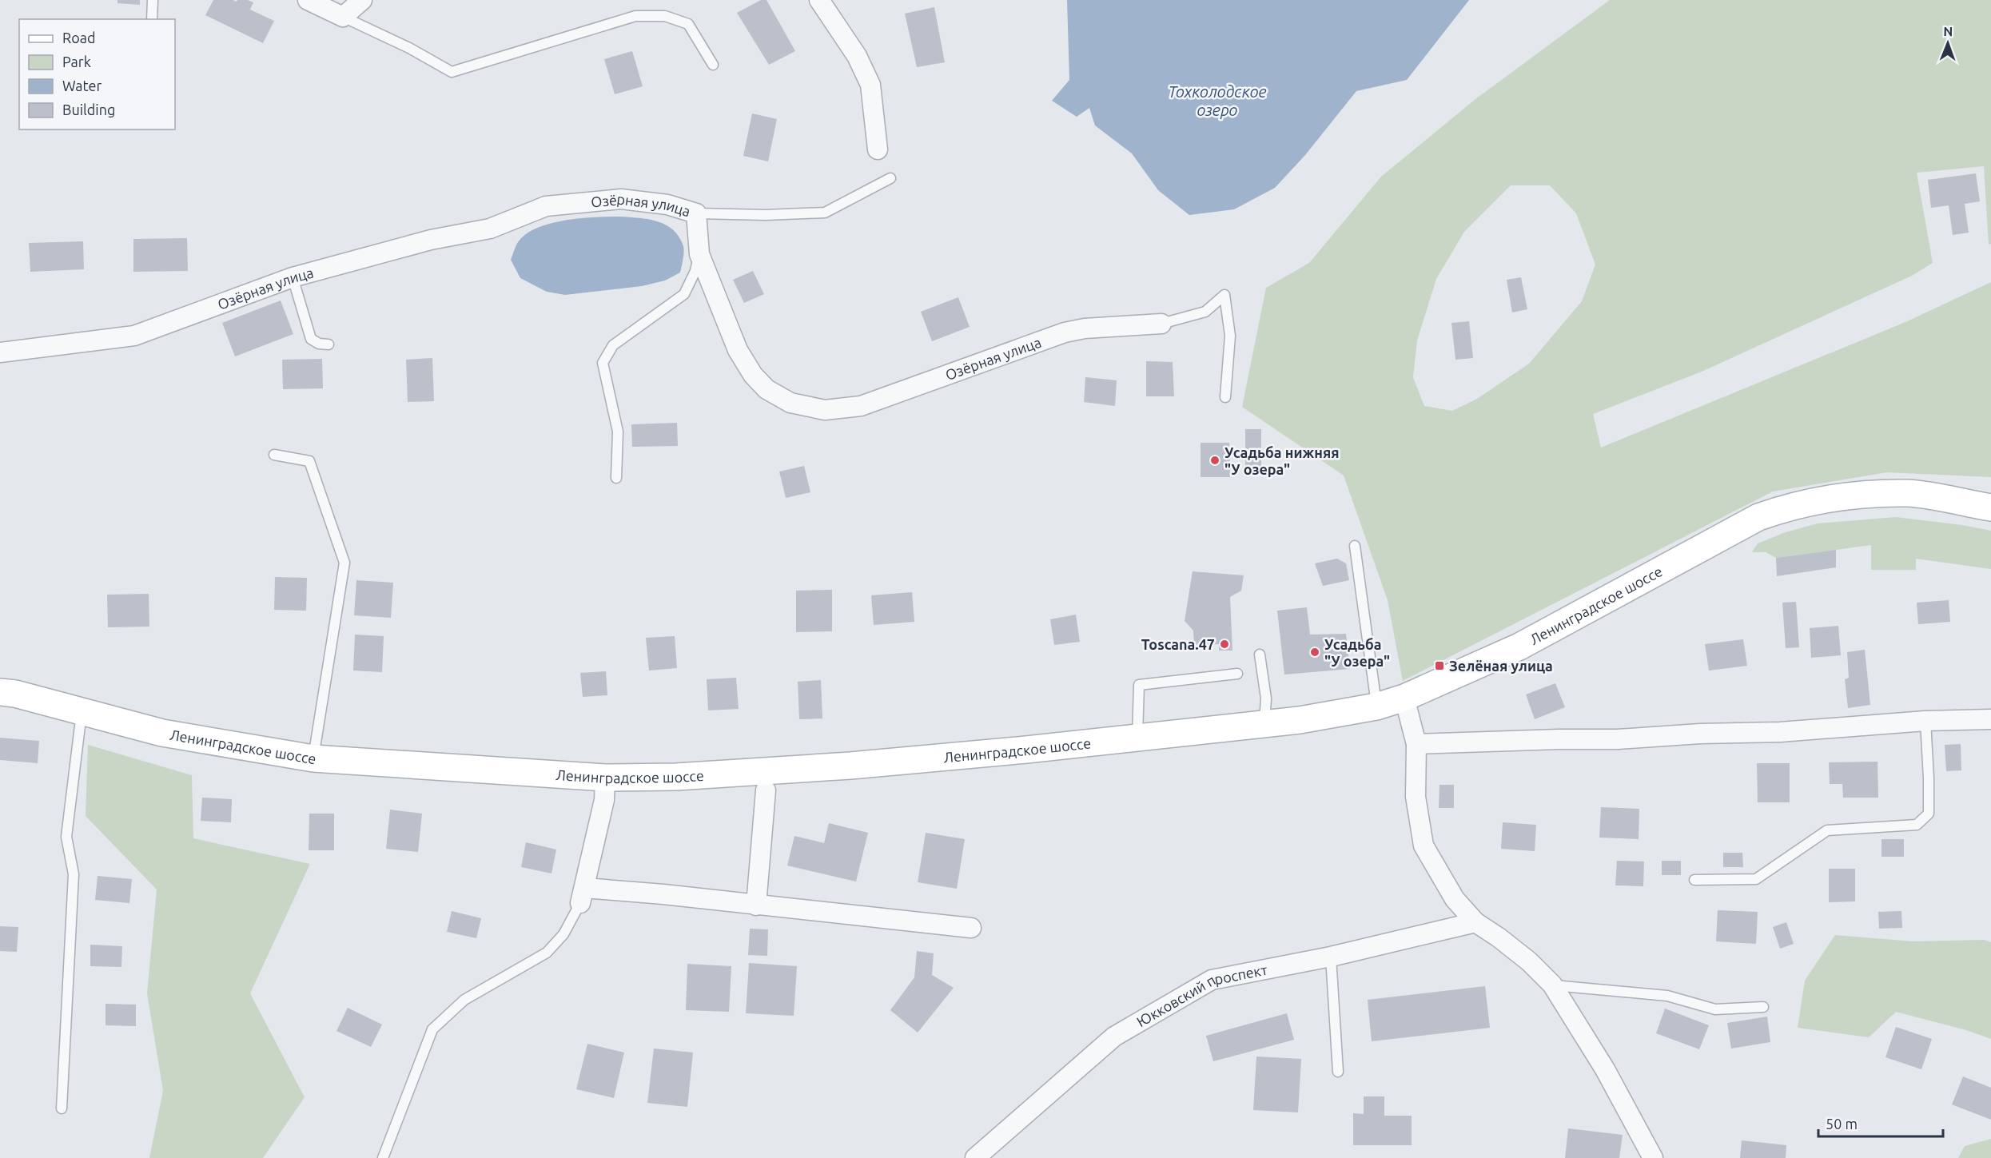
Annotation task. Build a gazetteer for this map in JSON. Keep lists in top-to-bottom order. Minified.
{"streets":{"main road":["Ленинградское шоссе"],"street":["Озёрная улица","Юкковский проспект"]},"water":["Тохколодское озеро"],"places":{"other":["Усадьба нижняя \"У озера\"","Toscana.47","Усадьба \"У озера\""],"transit":["Зелёная улица"]},"legend":["Road","Park","Water","Building"],"scale_bar":"50 m","north":"top"}
